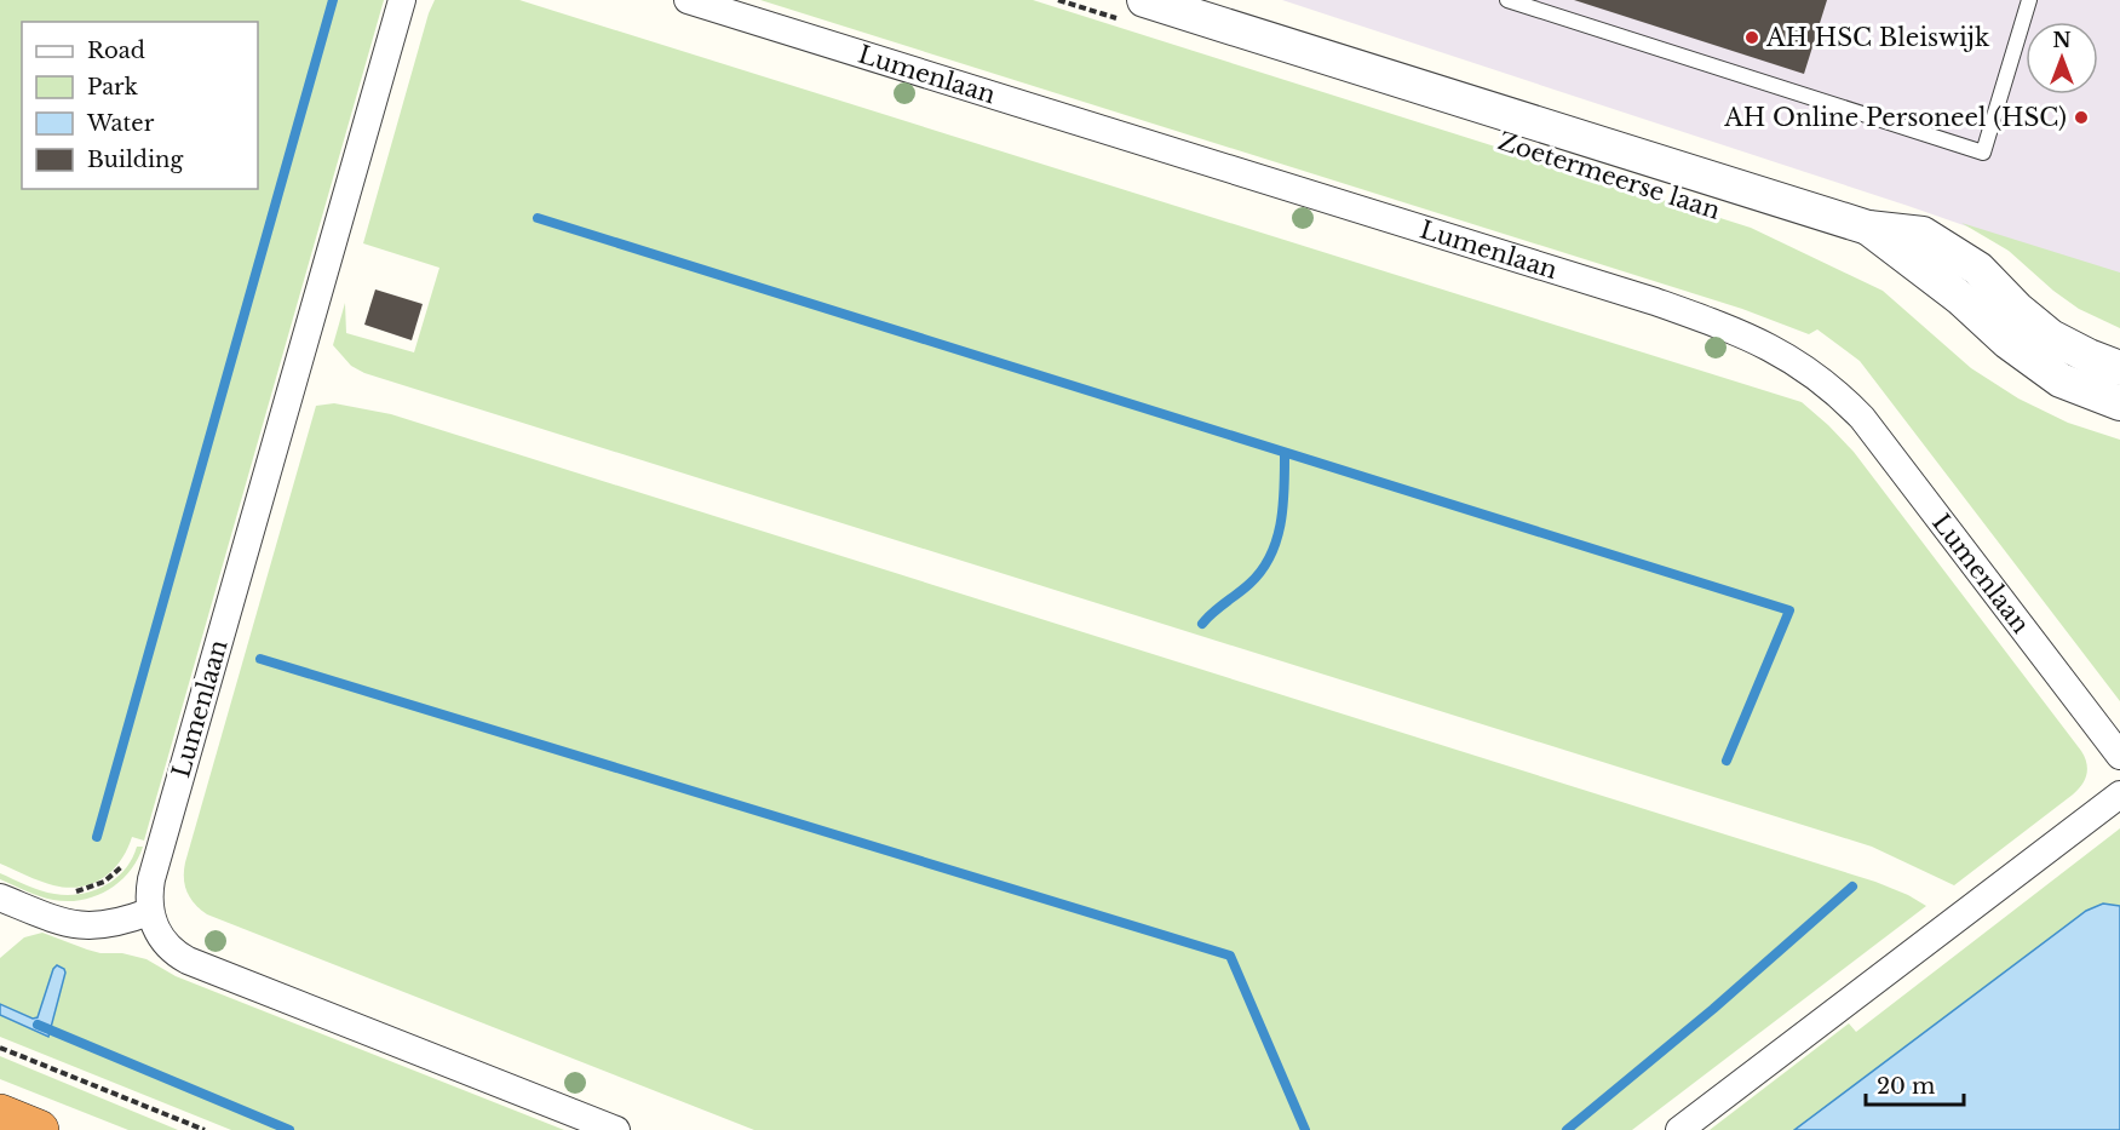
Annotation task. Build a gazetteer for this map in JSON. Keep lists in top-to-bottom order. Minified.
{"streets":{"street":["Lumenlaan","Zoetermeerse laan"]},"places":["AH HSC Bleiswijk","AH Online Personeel (HSC)"],"legend":["Road","Park","Water","Building"],"scale_bar":"20 m","north":"top"}
